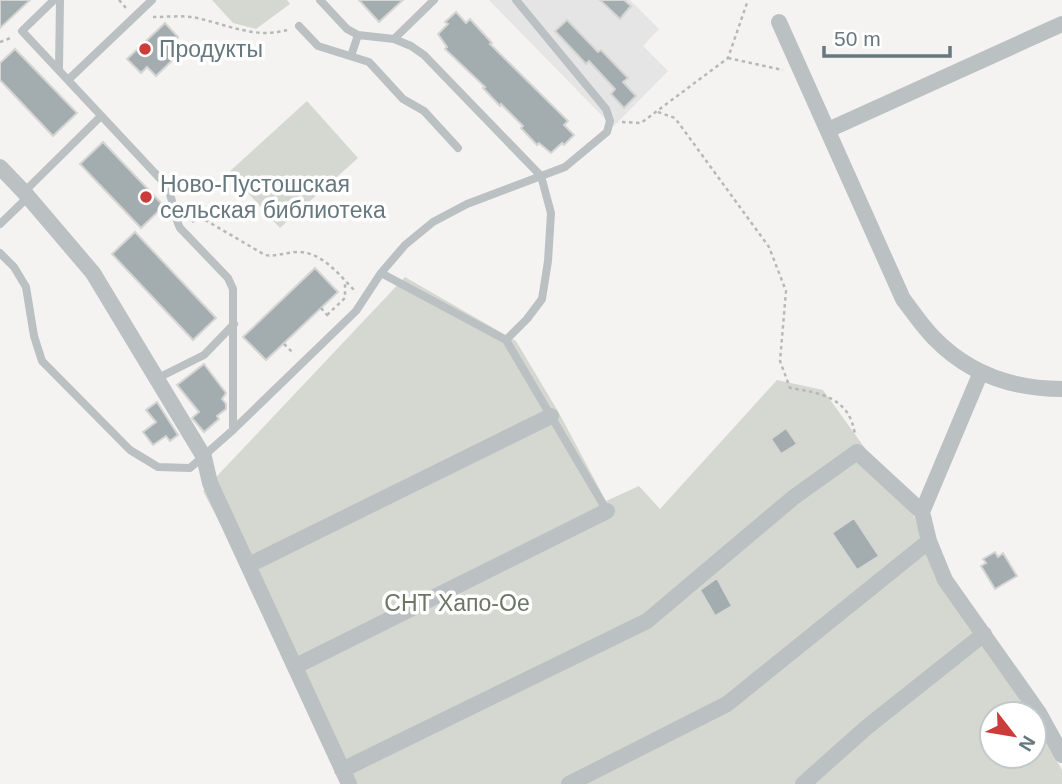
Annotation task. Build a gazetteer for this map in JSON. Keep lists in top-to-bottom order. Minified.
{"parks":["СНТ Хапо-Ое"],"places":["Продукты","Ново-Пустошская сельская библиотека"],"scale_bar":"50 m","north":"bottom right"}
